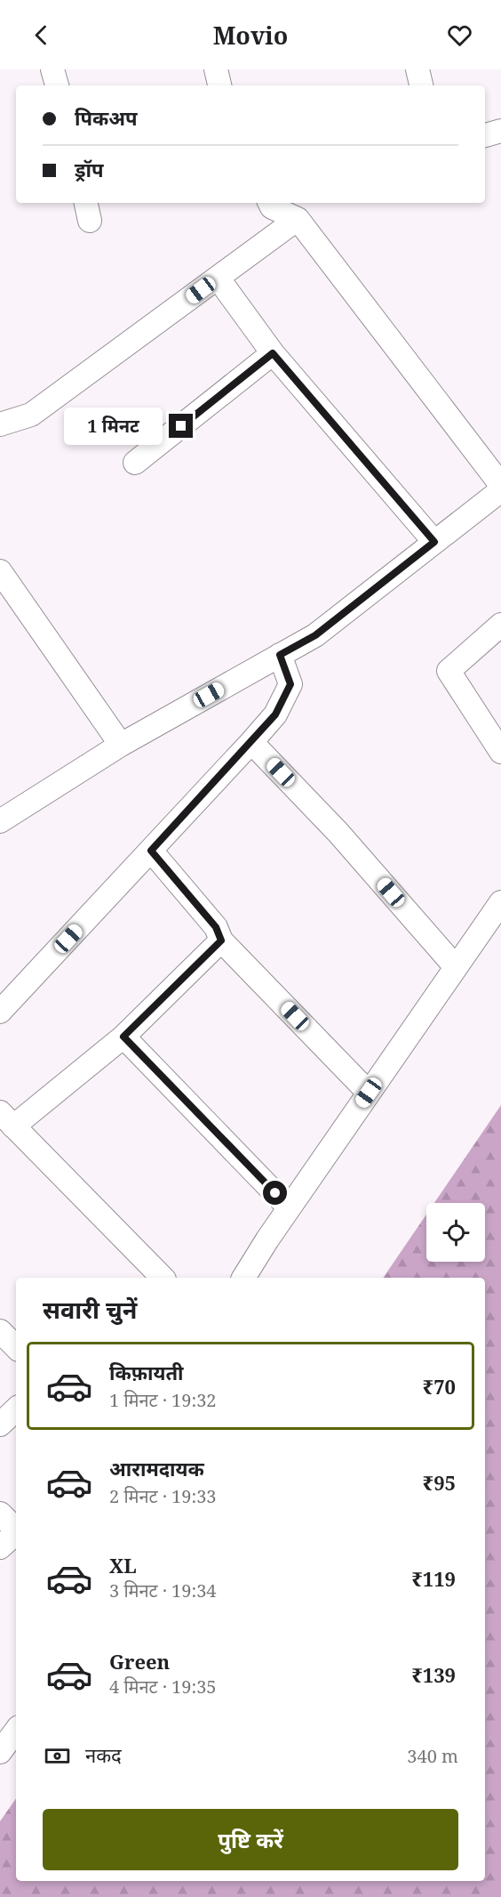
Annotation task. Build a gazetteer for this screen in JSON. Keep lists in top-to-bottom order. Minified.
{"page":{"header":"Movio","banner":["पिकअप","ड्रॉप"],"bubble":"1 मिनट","heading":"सवारी चुनें","list":[{"name":"किफ़ायती","note":"1 मिनट · 19:32","value":"₹70"},{"name":"आरामदायक","note":"2 मिनट · 19:33","value":"₹95"},{"name":"XL","note":"3 मिनट · 19:34","value":"₹119"},{"name":"Green","note":"4 मिनट · 19:35","value":"₹139"}],"pay":["नकद","340 m"],"buttons":"पुष्टि करें"}}
